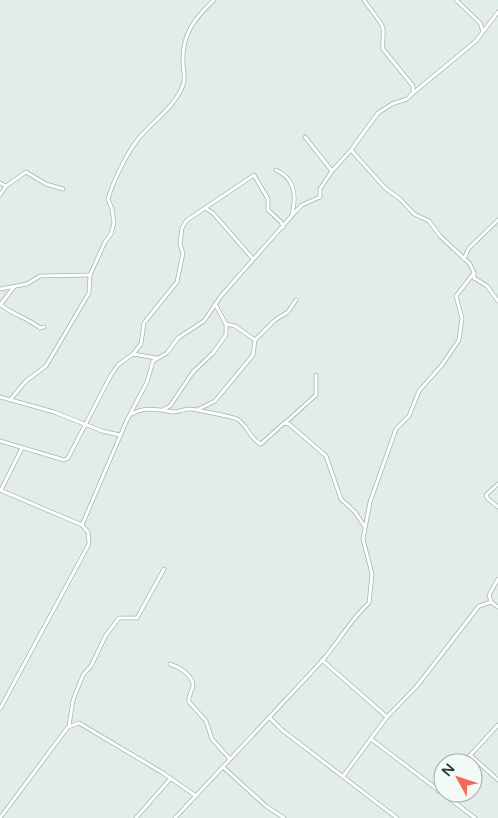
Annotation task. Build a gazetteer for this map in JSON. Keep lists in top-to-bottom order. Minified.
{"north":"top left"}
